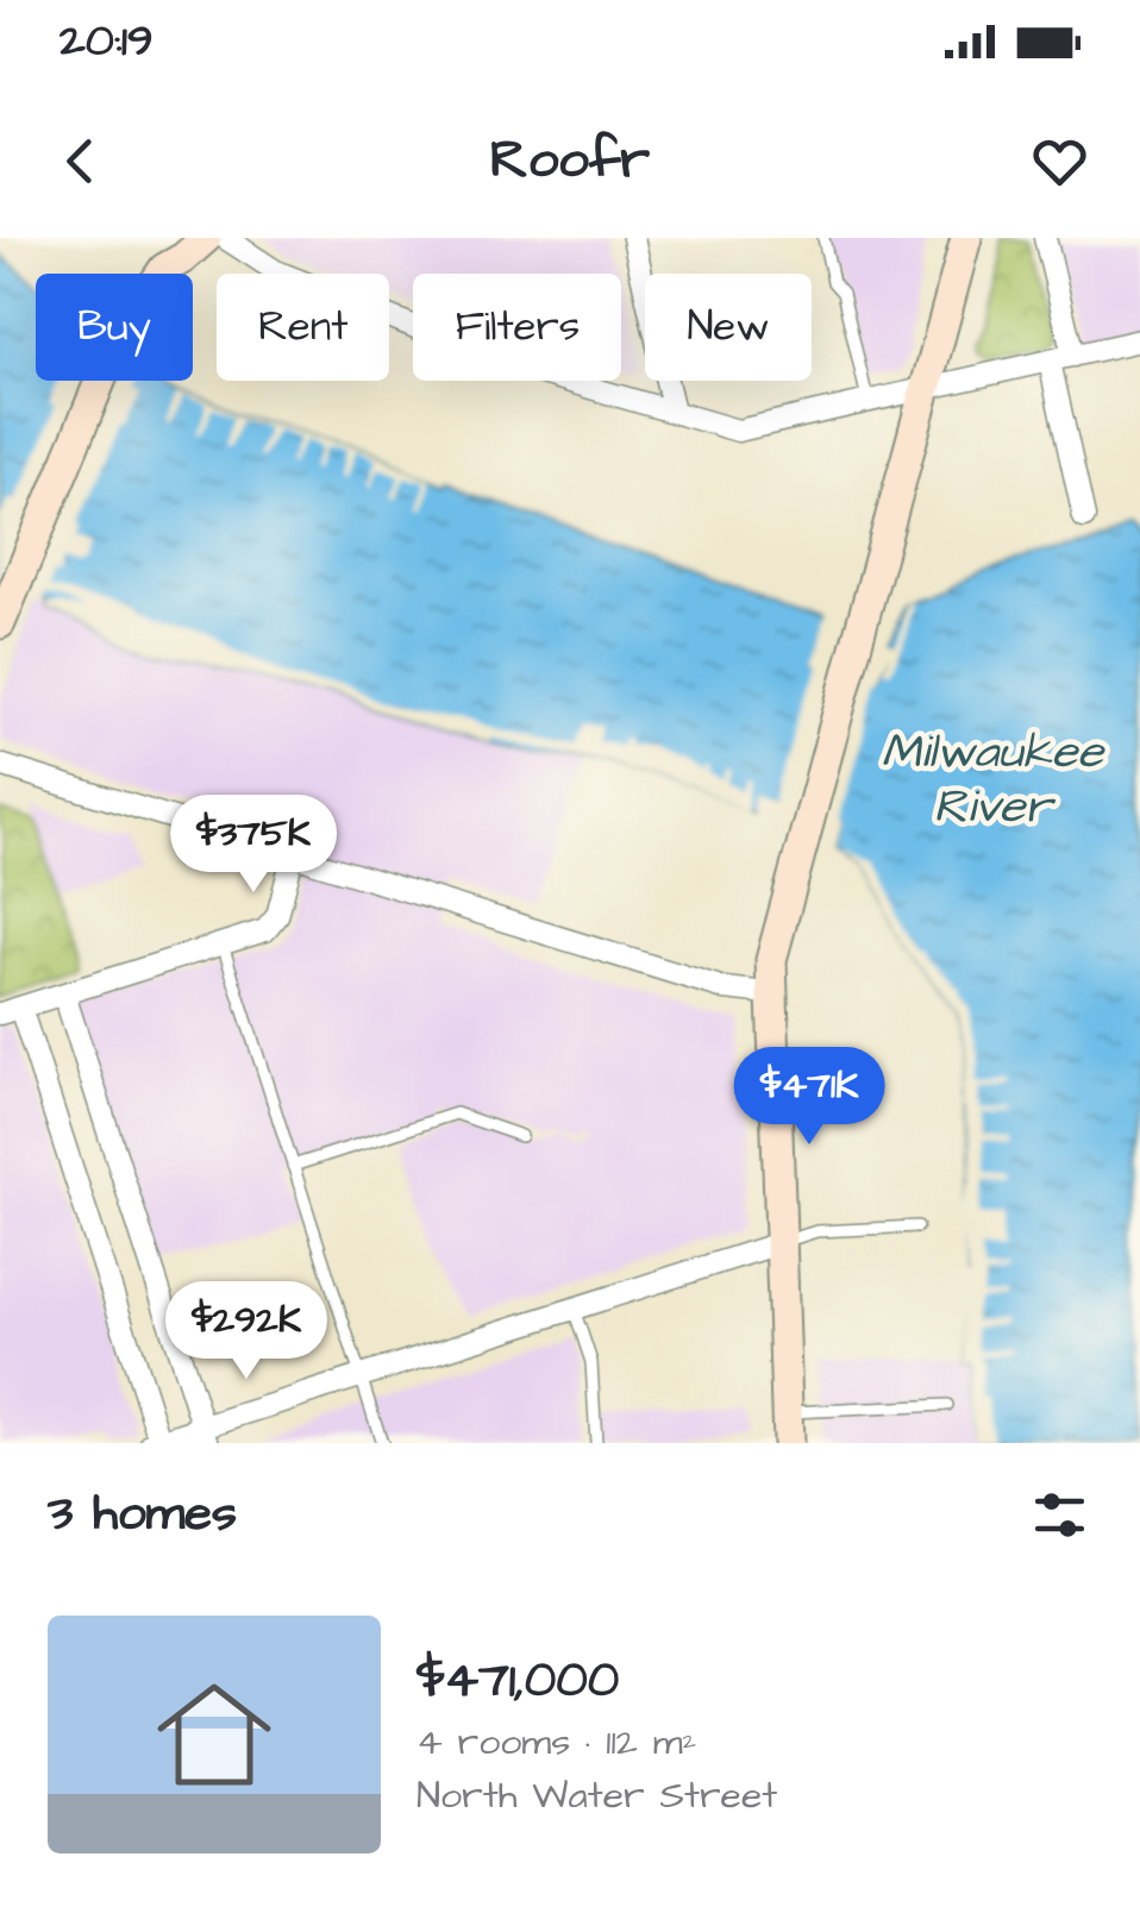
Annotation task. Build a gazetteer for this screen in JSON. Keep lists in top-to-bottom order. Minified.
{"water":["Milwaukee River"],"page":{"status":"20:19","header":"Roofr","chip":["Buy","Rent","Filters","New"],"price":["$375K","$471K","$292K"],"heading":"3 homes","list":[{"name":"$471,000","note":"4 rooms · 112 m² · North Water Street"}]}}
